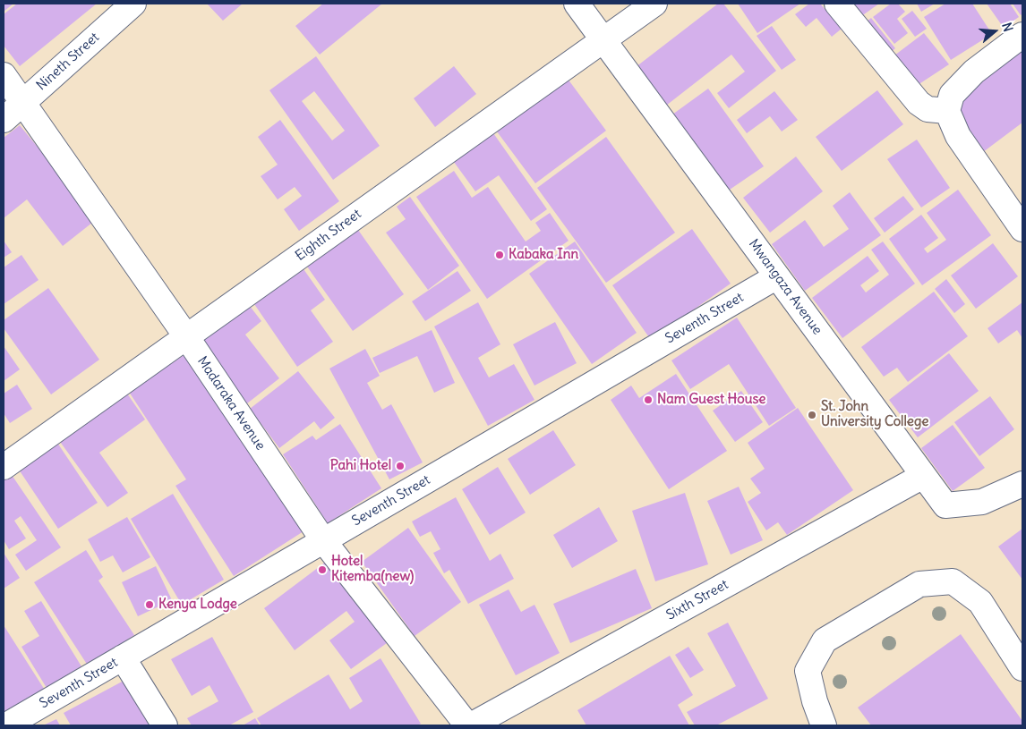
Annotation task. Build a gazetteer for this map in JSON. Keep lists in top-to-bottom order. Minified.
{"streets":{"street":["Nineth Street","Eighth Street","Mwangaza Avenue","Seventh Street","Madaraka Avenue","Sixth Street"]},"crossings":[["Nineth Street","Madaraka Avenue"],["Eighth Street","Mwangaza Avenue"],["Eighth Street","Madaraka Avenue"],["Mwangaza Avenue","Seventh Street"],["Mwangaza Avenue","Sixth Street"],["Seventh Street","Madaraka Avenue"],["Madaraka Avenue","Sixth Street"]],"places":["Kabaka Inn","Nam Guest House","St. John University College","Pahi Hotel","Hotel Kitemba(new)","Kenya Lodge"],"north":"right"}
